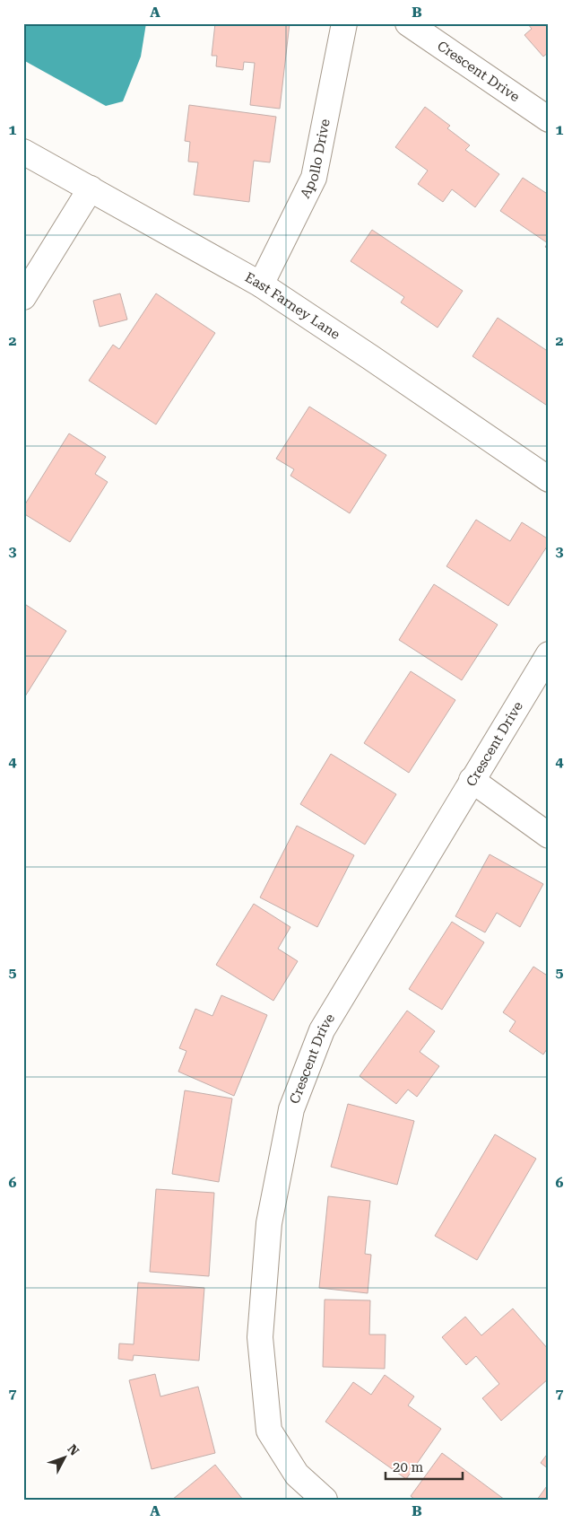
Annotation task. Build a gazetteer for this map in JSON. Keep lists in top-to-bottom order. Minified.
{"streets":{"street":["Crescent Drive","Apollo Drive","East Farney Lane"]},"crossings":[["Apollo Drive","East Farney Lane"]],"scale_bar":"20 m","north":"top right","grid":{"columns":["A","B"],"rows":["1","2","3","4","5","6","7"]}}
